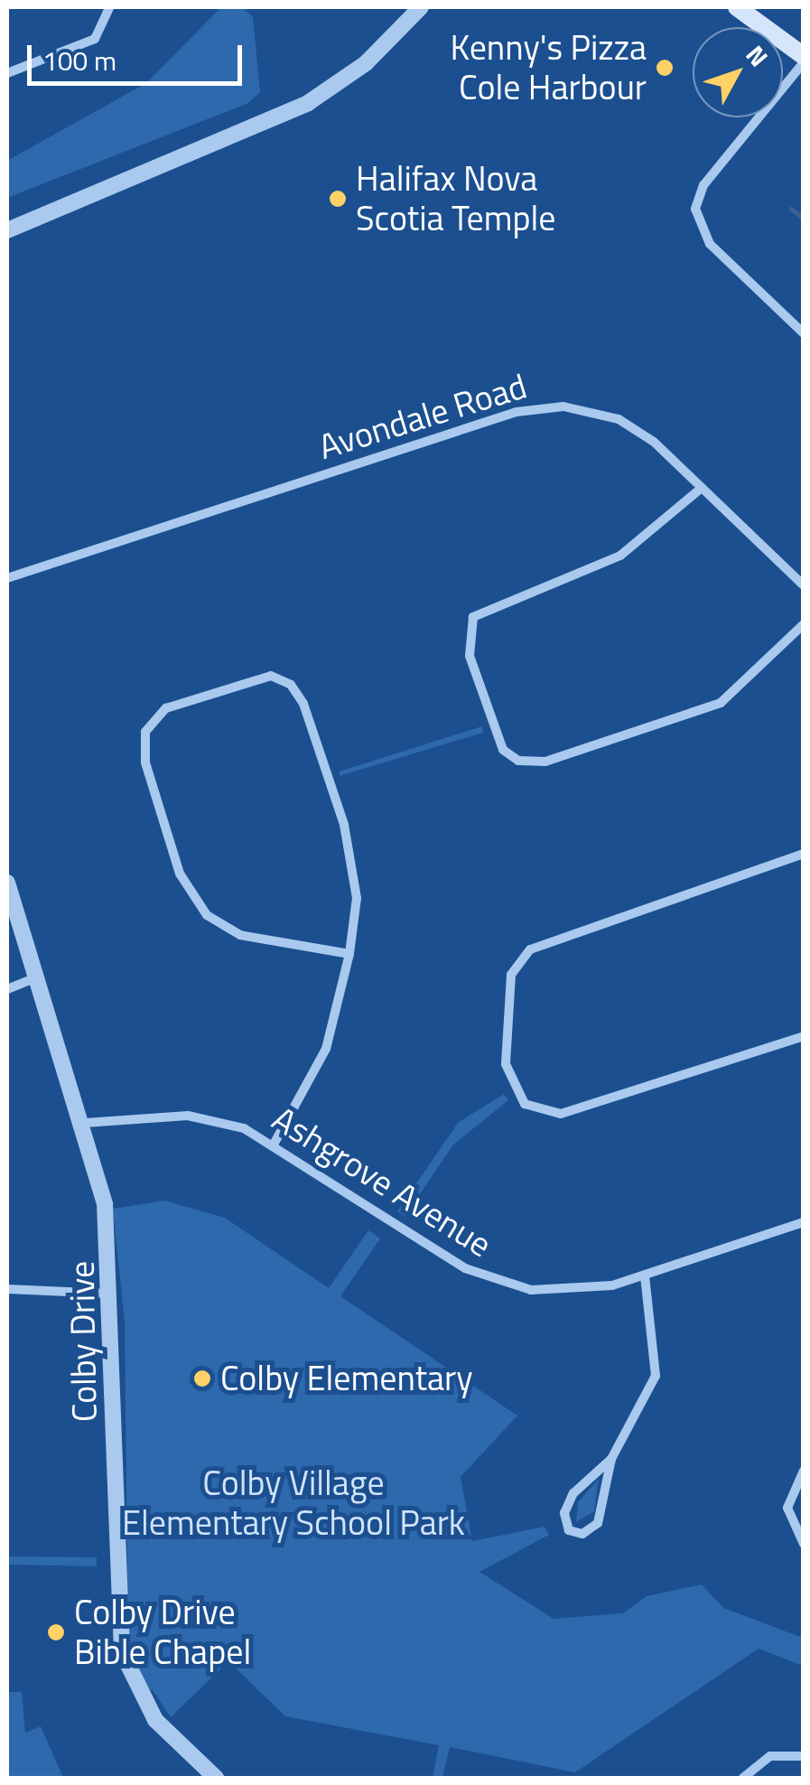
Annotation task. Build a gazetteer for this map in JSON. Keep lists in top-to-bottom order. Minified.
{"streets":{"street":["Avondale Road","Ashgrove Avenue","Colby Drive"]},"crossings":[["Ashgrove Avenue","Colby Drive"]],"parks":["Colby Village Elementary School Park"],"places":["Kenny's Pizza Cole Harbour","Halifax Nova Scotia Temple","Colby Elementary","Colby Drive Bible Chapel"],"scale_bar":"100 m","north":"top right"}
